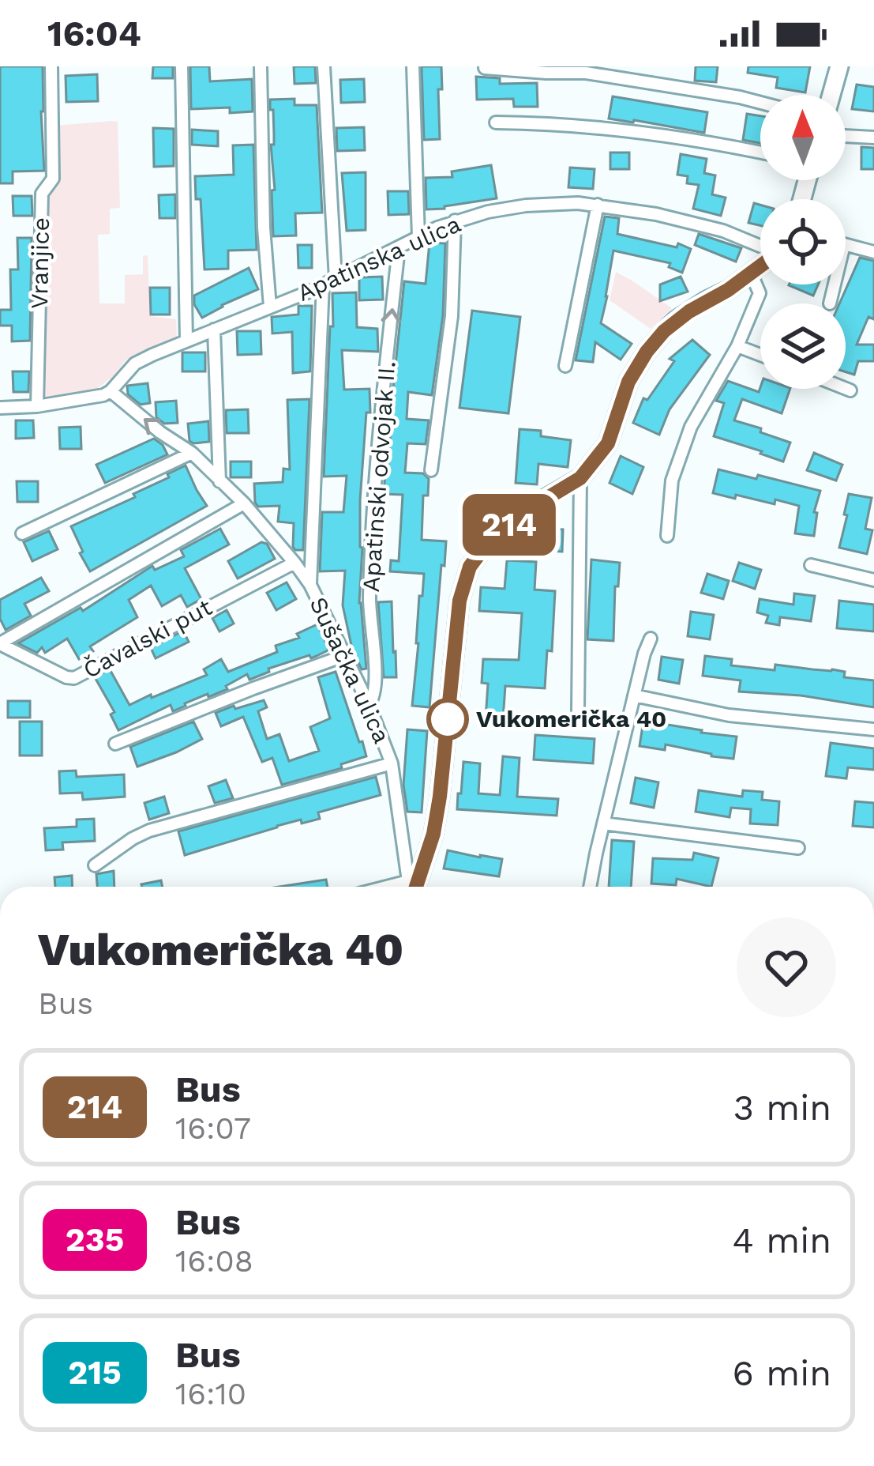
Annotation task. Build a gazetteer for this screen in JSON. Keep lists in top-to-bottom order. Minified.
{"streets":{"street":["Apatinska ulica","Vranjice","Apatinski odvojak II.","Čavalski put","Sušačka ulica"]},"crossings":[["Apatinska ulica","Vranjice"],["Apatinska ulica","Apatinski odvojak II."],["Apatinska ulica","Sušačka ulica"],["Apatinski odvojak II.","Sušačka ulica"],["Čavalski put","Sušačka ulica"]],"places":["Vukomerička 40"],"lines":["bus line 214"],"north":"top","page":{"status":"16:04","on_map":"214","heading":["Vukomerička 40","Bus"],"list":[{"mark":"214","name":"Bus","note":"16:07","value":"3 min"},{"mark":"235","name":"Bus","note":"16:08","value":"4 min"},{"mark":"215","name":"Bus","note":"16:10","value":"6 min"}]}}
